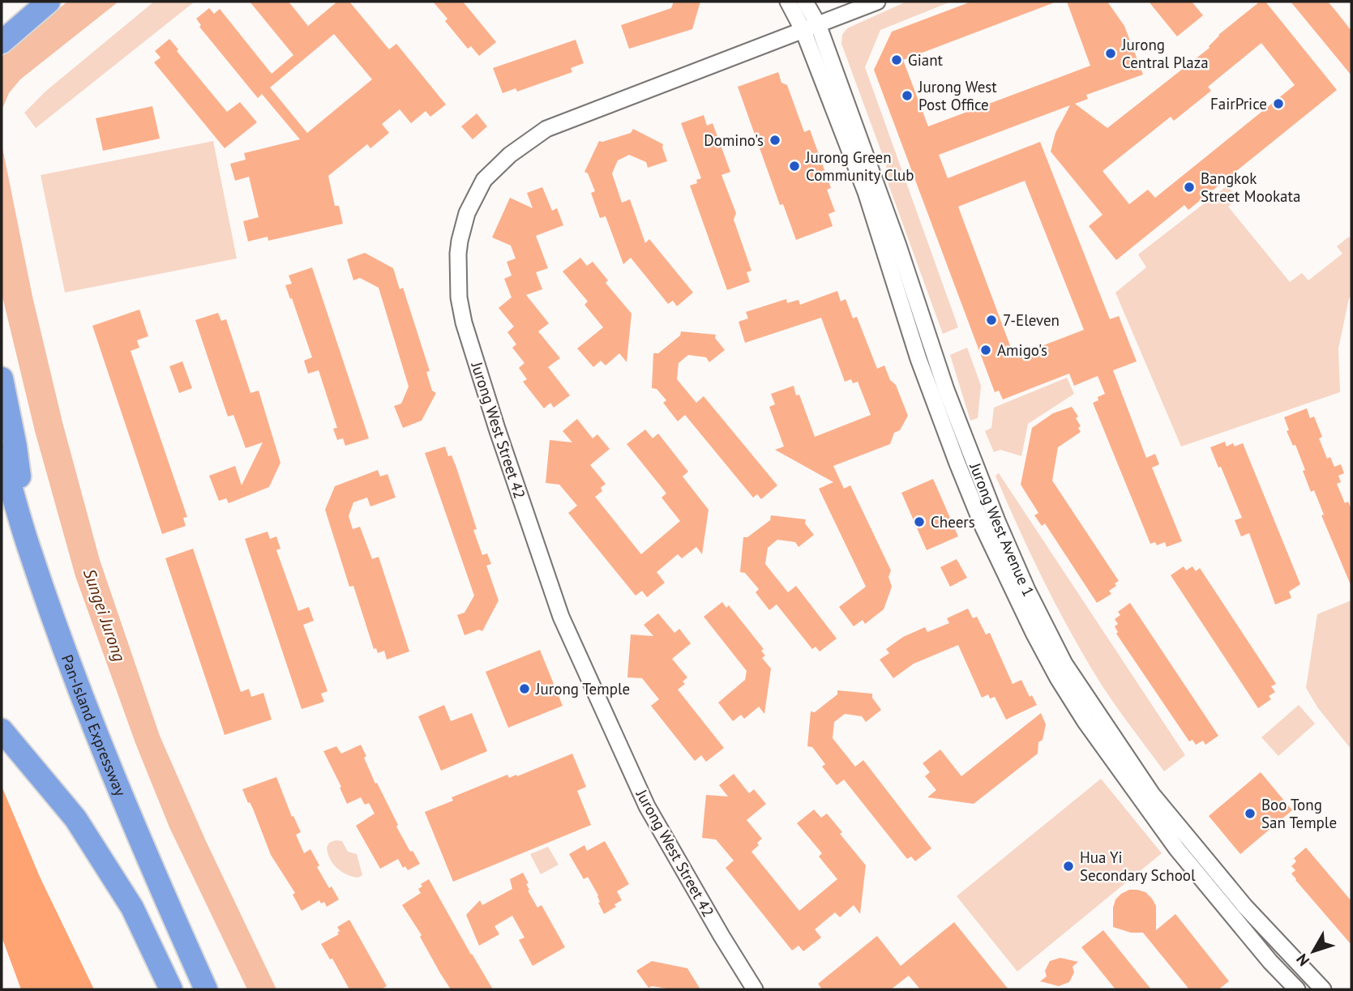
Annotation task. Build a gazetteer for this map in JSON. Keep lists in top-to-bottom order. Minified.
{"streets":{"highway":["Pan-Island Expressway"],"street":["Jurong West Street 42","Jurong West Avenue 1"]},"crossings":[["Jurong West Street 42","Jurong West Avenue 1"]],"water":["Sungei Jurong"],"places":["Jurong Central Plaza","Giant","Jurong West Post Office","FairPrice","Domino's","Jurong Green Community Club","Bangkok Street Mookata","7-Eleven","Amigo's","Cheers","Jurong Temple","Boo Tong San Temple","Hua Yi Secondary School"],"north":"bottom left"}
